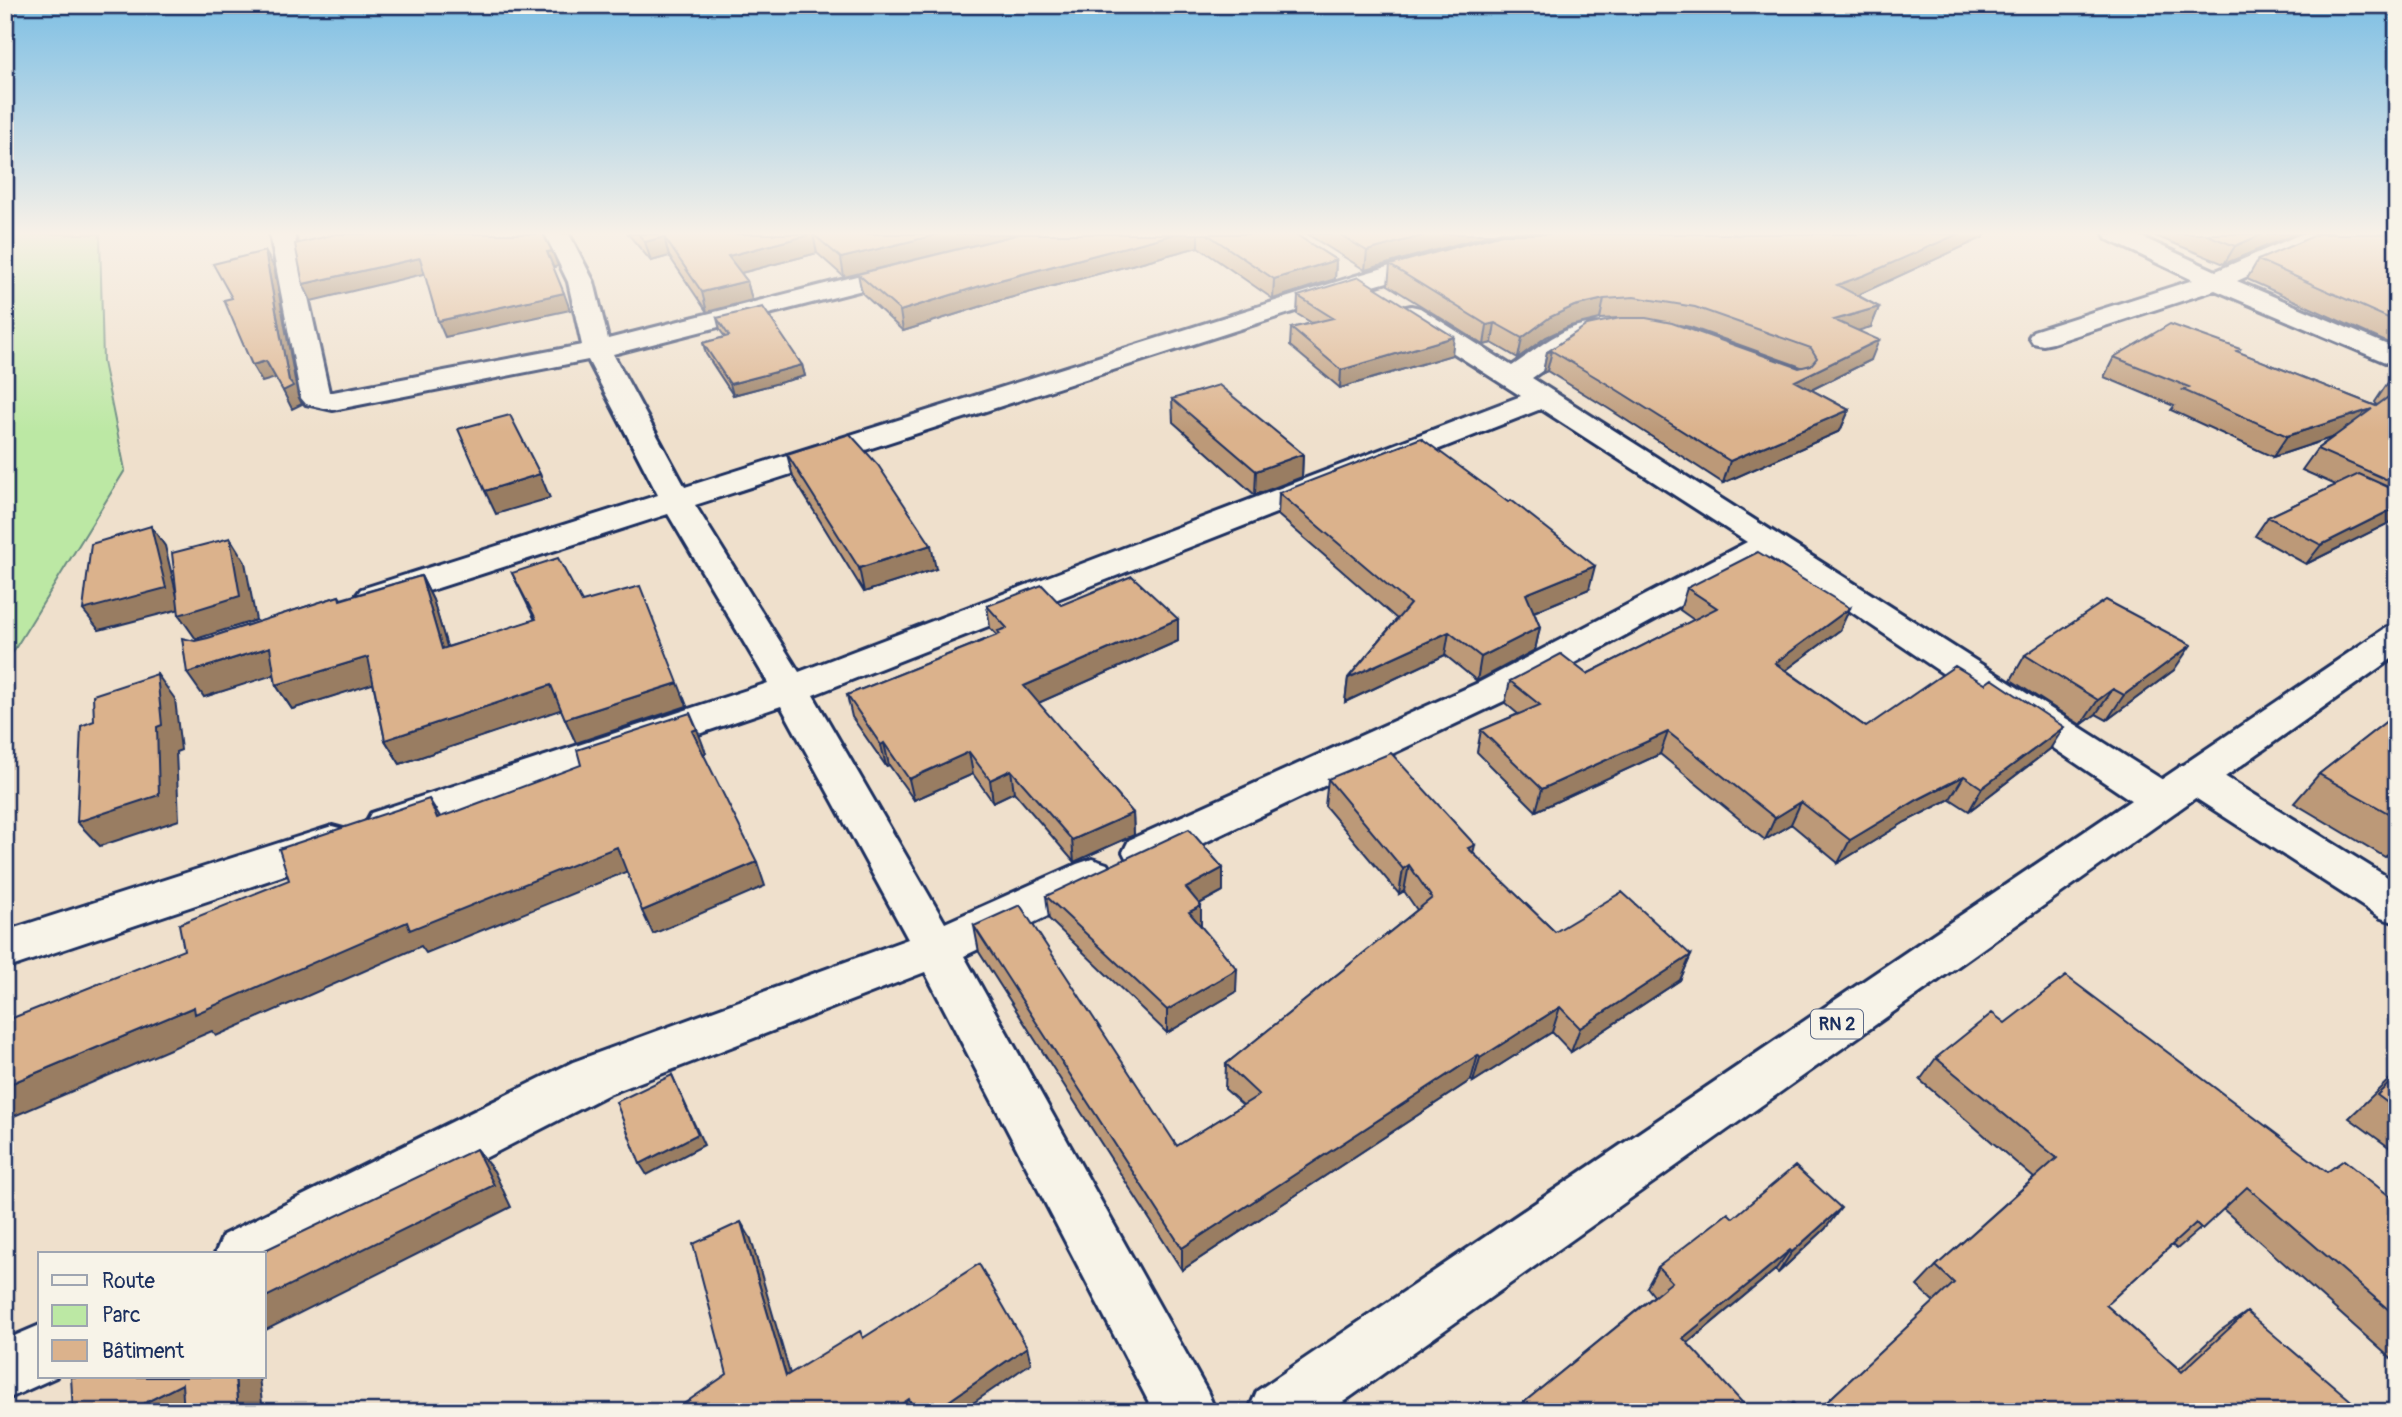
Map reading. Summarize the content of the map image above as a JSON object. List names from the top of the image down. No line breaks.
{"streets":{"main road":["RN 2"]},"legend":["Route","Parc","Bâtiment"]}
